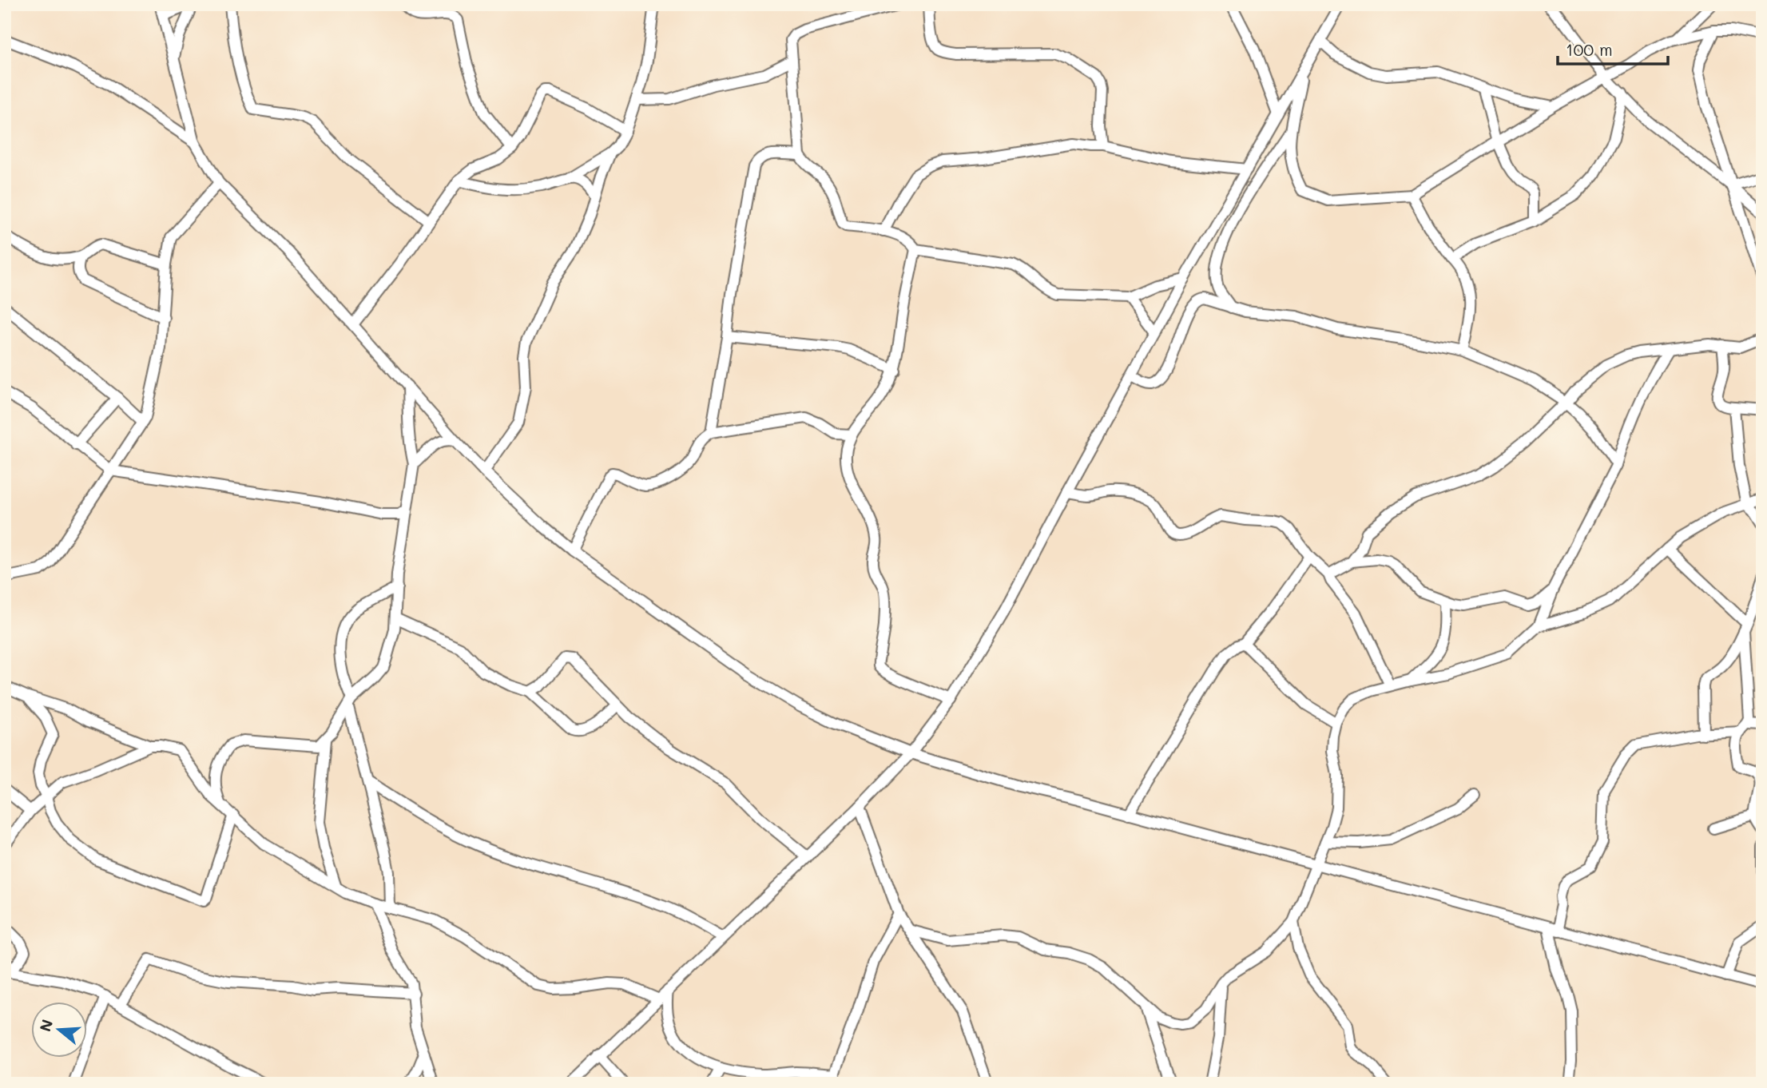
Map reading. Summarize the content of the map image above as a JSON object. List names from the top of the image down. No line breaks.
{"scale_bar":"100 m","north":"left"}
